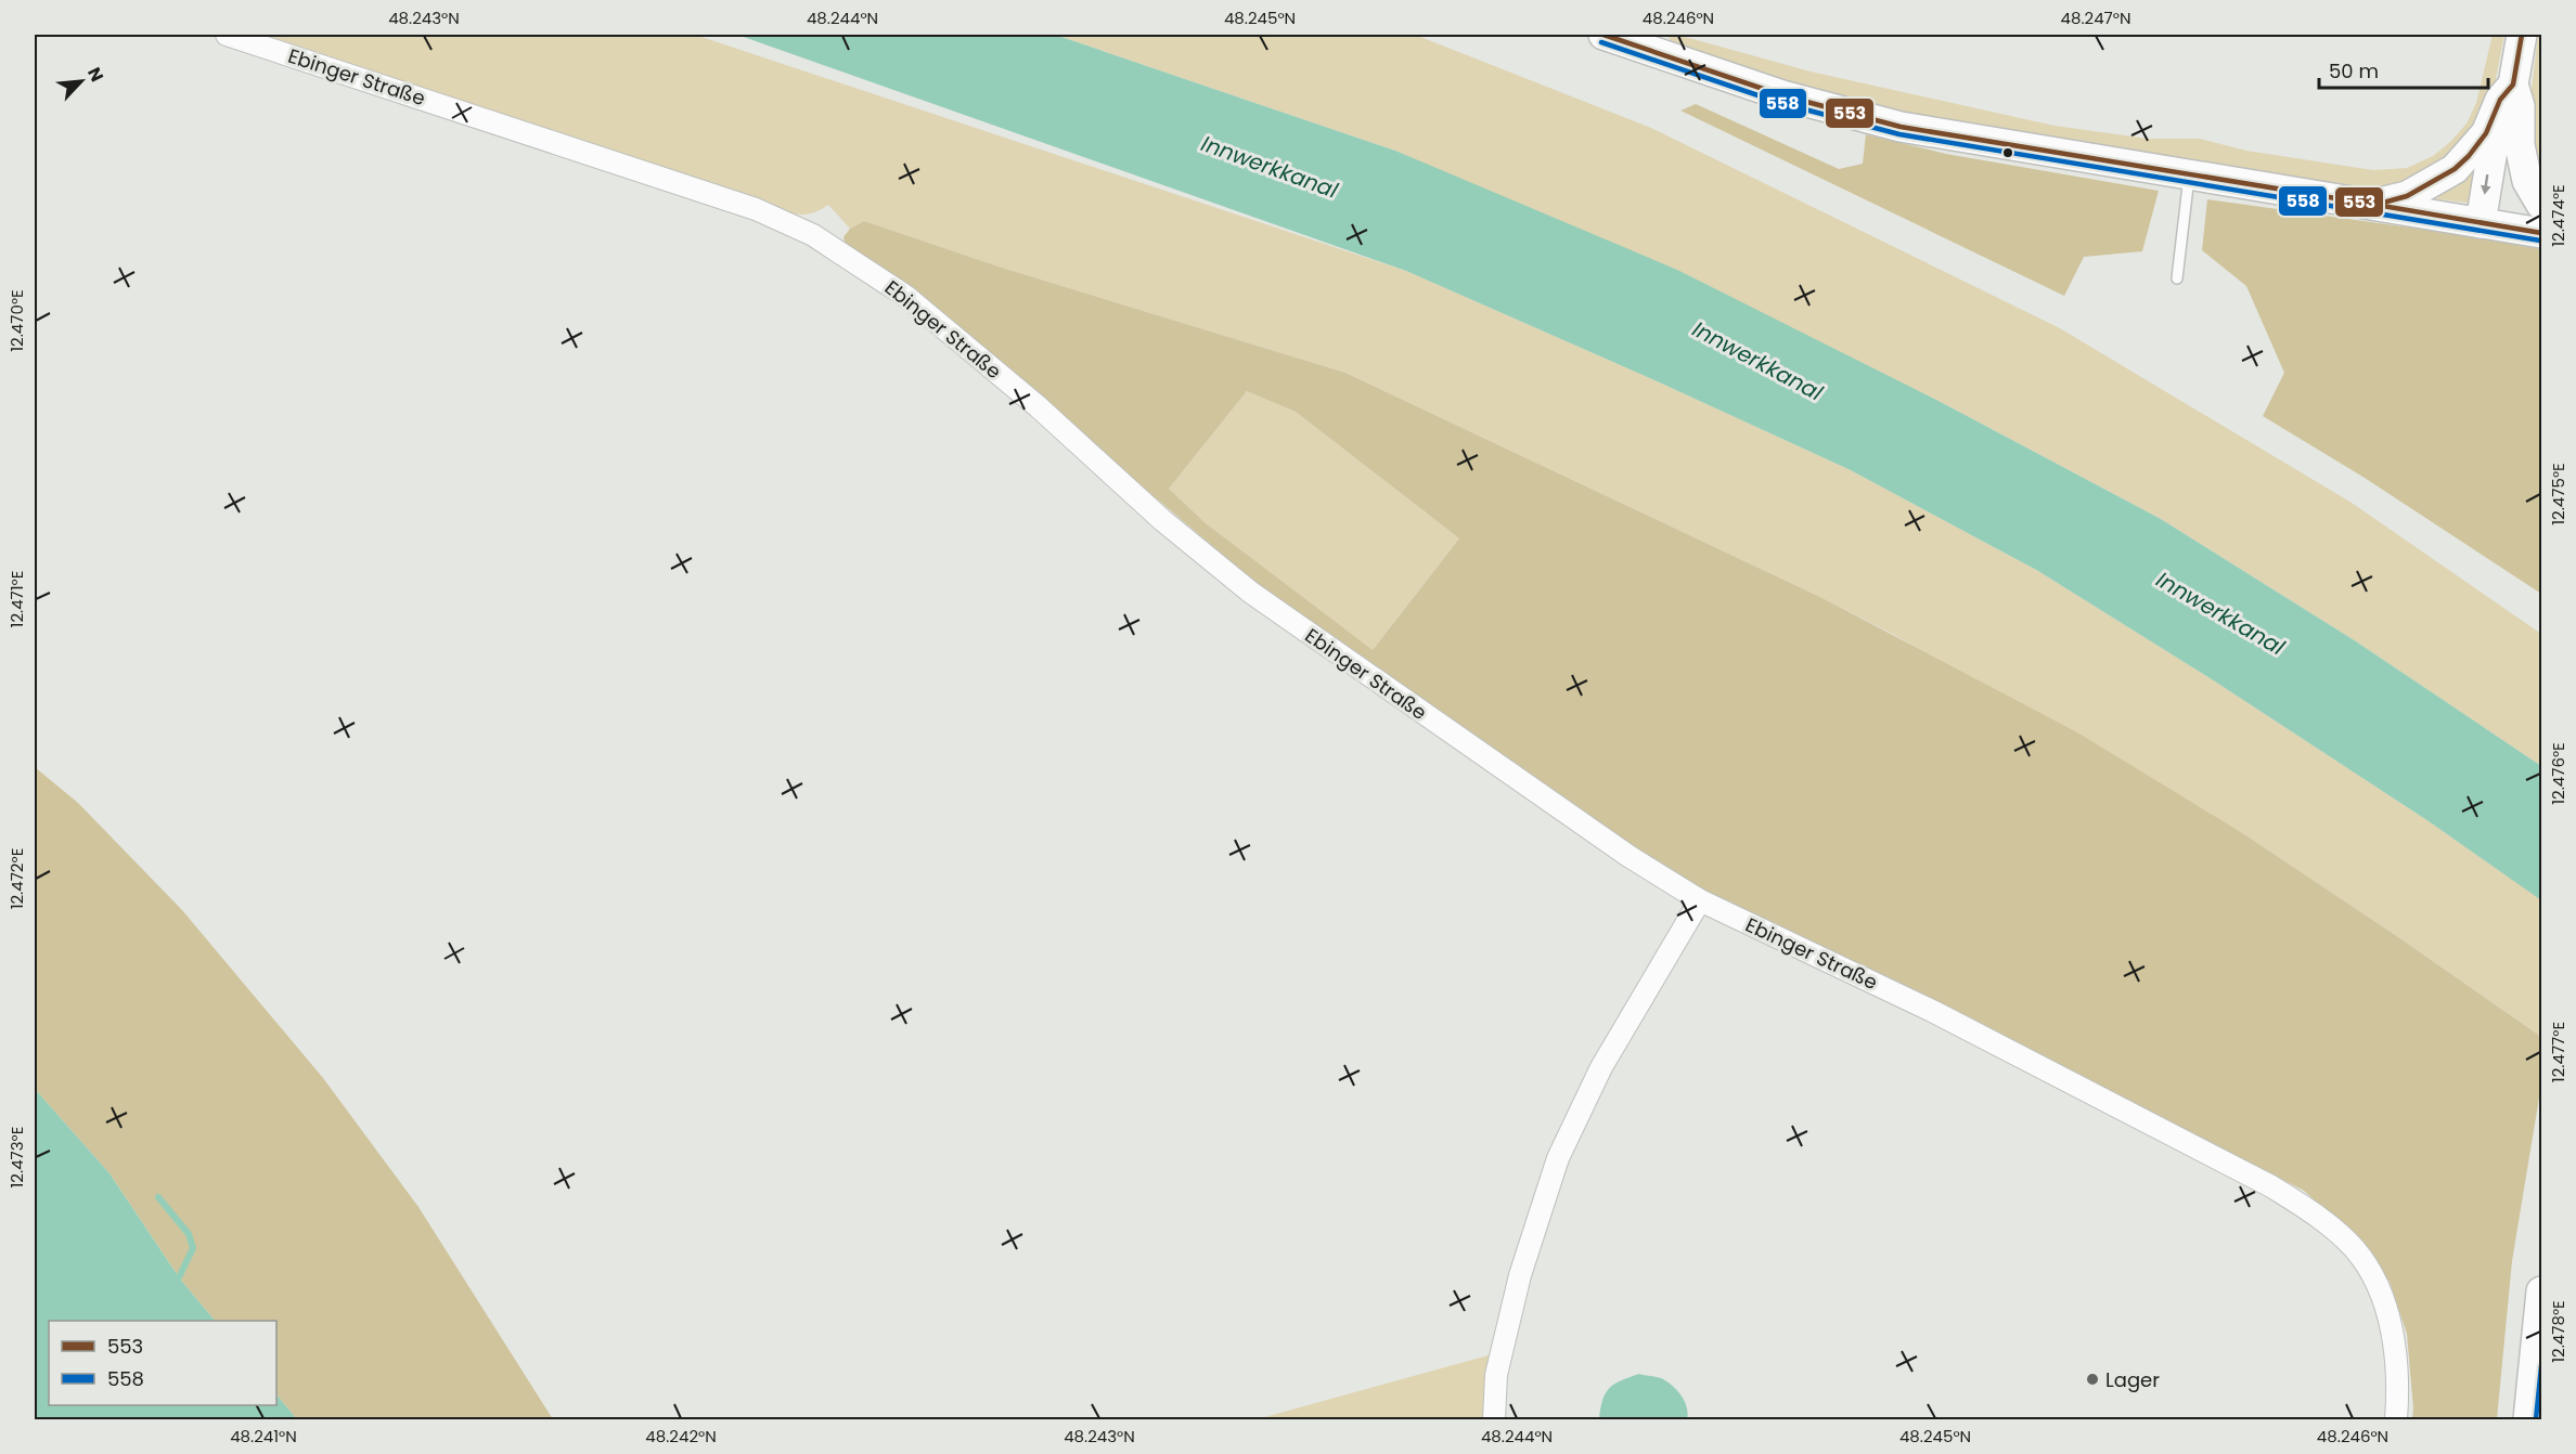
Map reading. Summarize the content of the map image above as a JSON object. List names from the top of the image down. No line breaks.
{"streets":{"street":["Ebinger Straße"]},"water":["Innwerkkanal"],"places":["Lager"],"lines":["transit line 553","transit line 558"],"legend":["553","558"],"scale_bar":"50 m","north":"top right","coordinates":["48.243°N","48.244°N","48.245°N","48.246°N","48.247°N","12.474°E","12.470°E","12.475°E","12.471°E","12.476°E","12.472°E","12.477°E","12.473°E","12.478°E","48.241°N","48.242°N"]}
